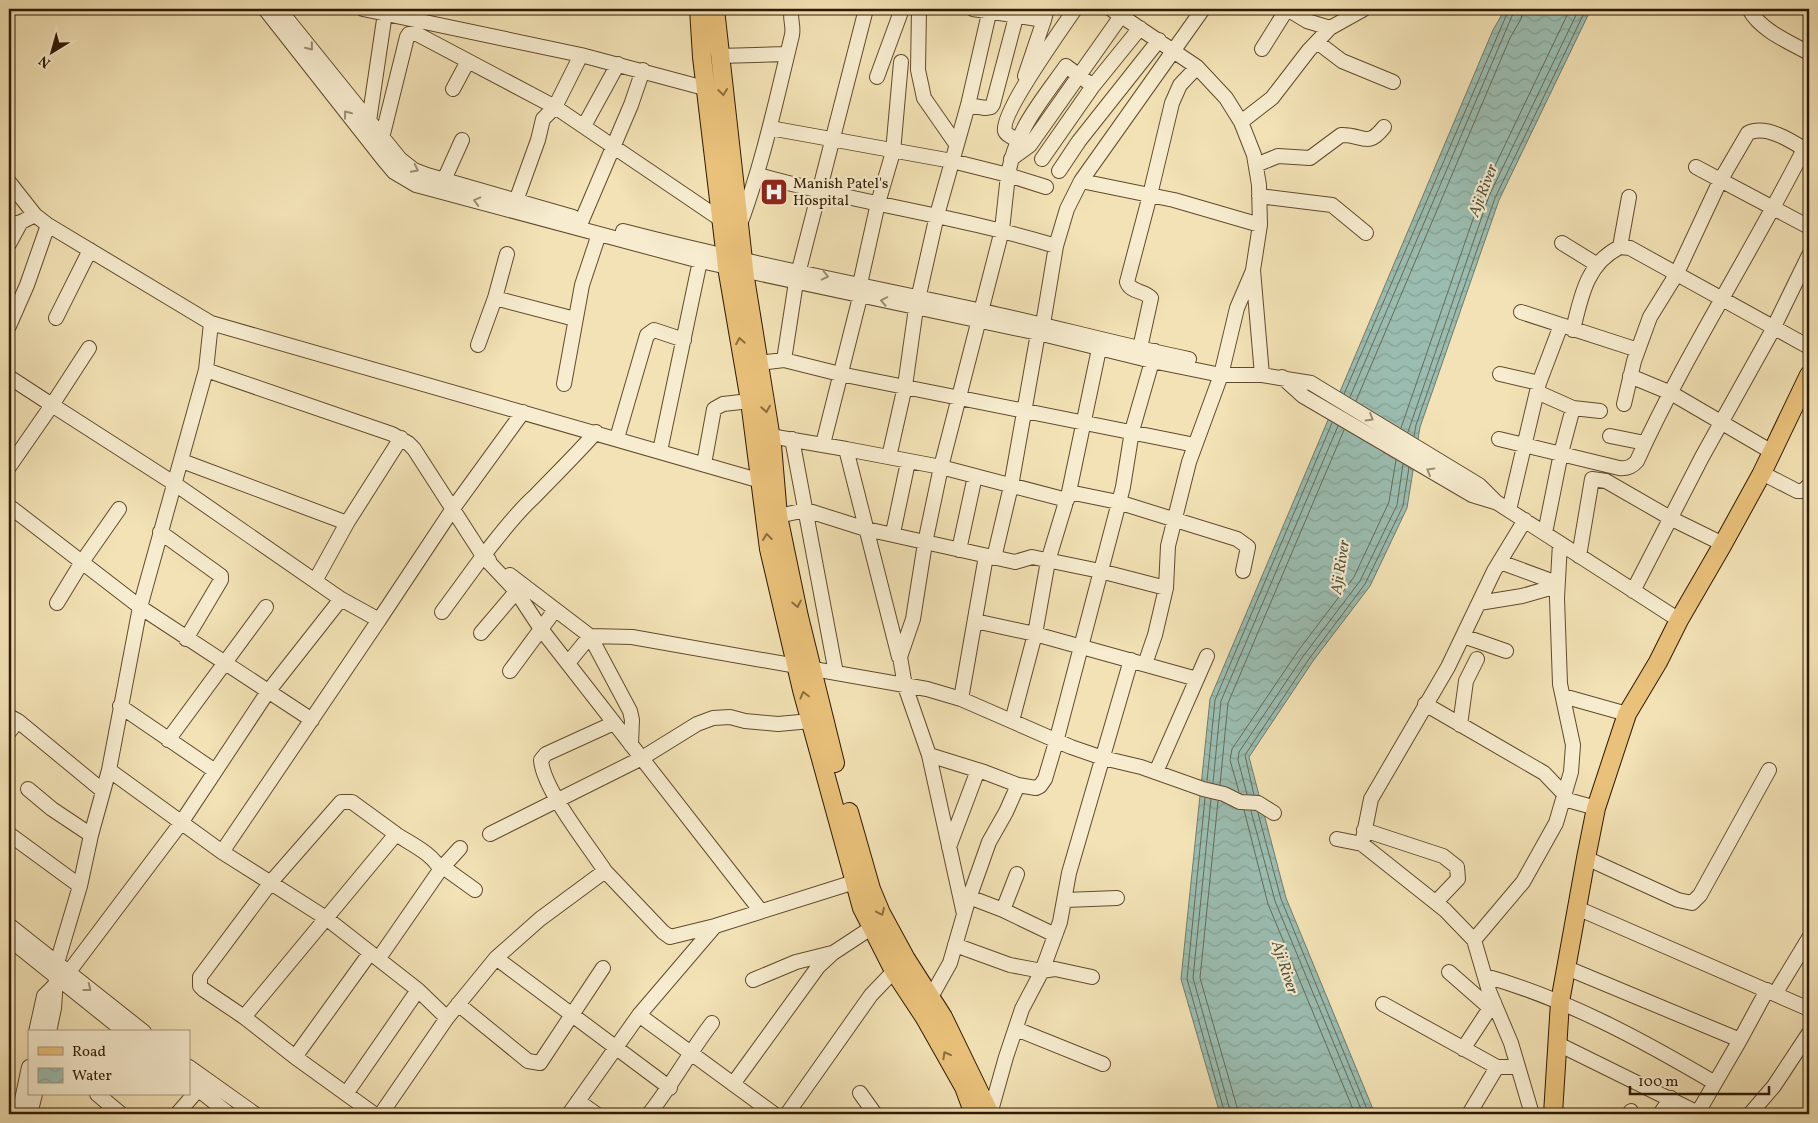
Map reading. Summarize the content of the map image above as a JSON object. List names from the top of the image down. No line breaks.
{"water":["Aji River"],"places":{"hospital":["Manish Patel's Hospital"]},"legend":["Road","Water"],"scale_bar":"100 m","north":"bottom left"}
